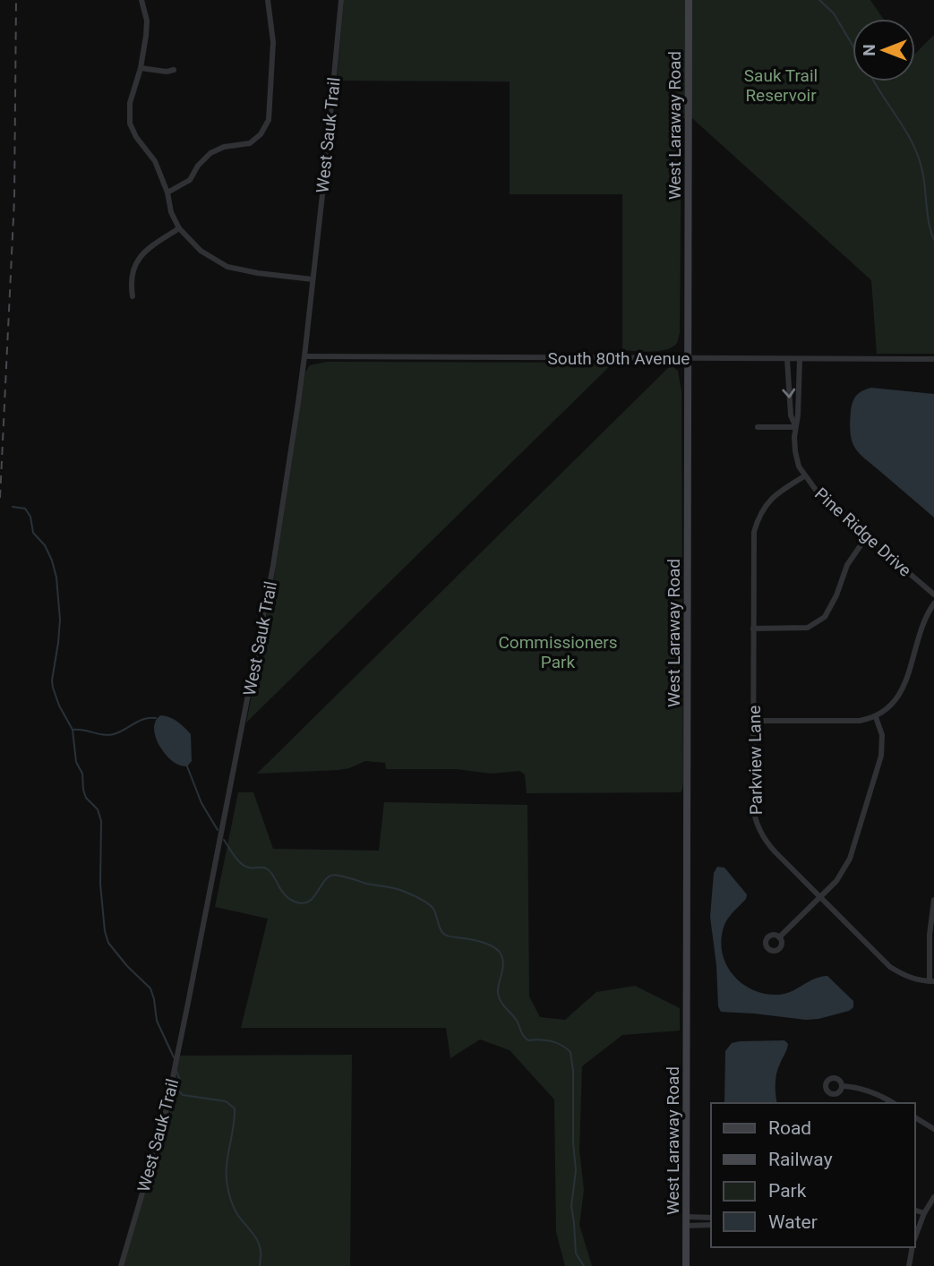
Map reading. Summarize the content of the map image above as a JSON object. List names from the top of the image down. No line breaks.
{"streets":{"main road":["West Laraway Road"],"street":["West Sauk Trail","South 80th Avenue","Pine Ridge Drive","Parkview Lane"]},"crossings":[["West Laraway Road","South 80th Avenue"],["West Sauk Trail","South 80th Avenue"],["South 80th Avenue","Pine Ridge Drive"],["Pine Ridge Drive","Parkview Lane"]],"parks":["Sauk Trail Reservoir","Commissioners Park"],"legend":["Road","Railway","Park","Water"],"north":"left"}
